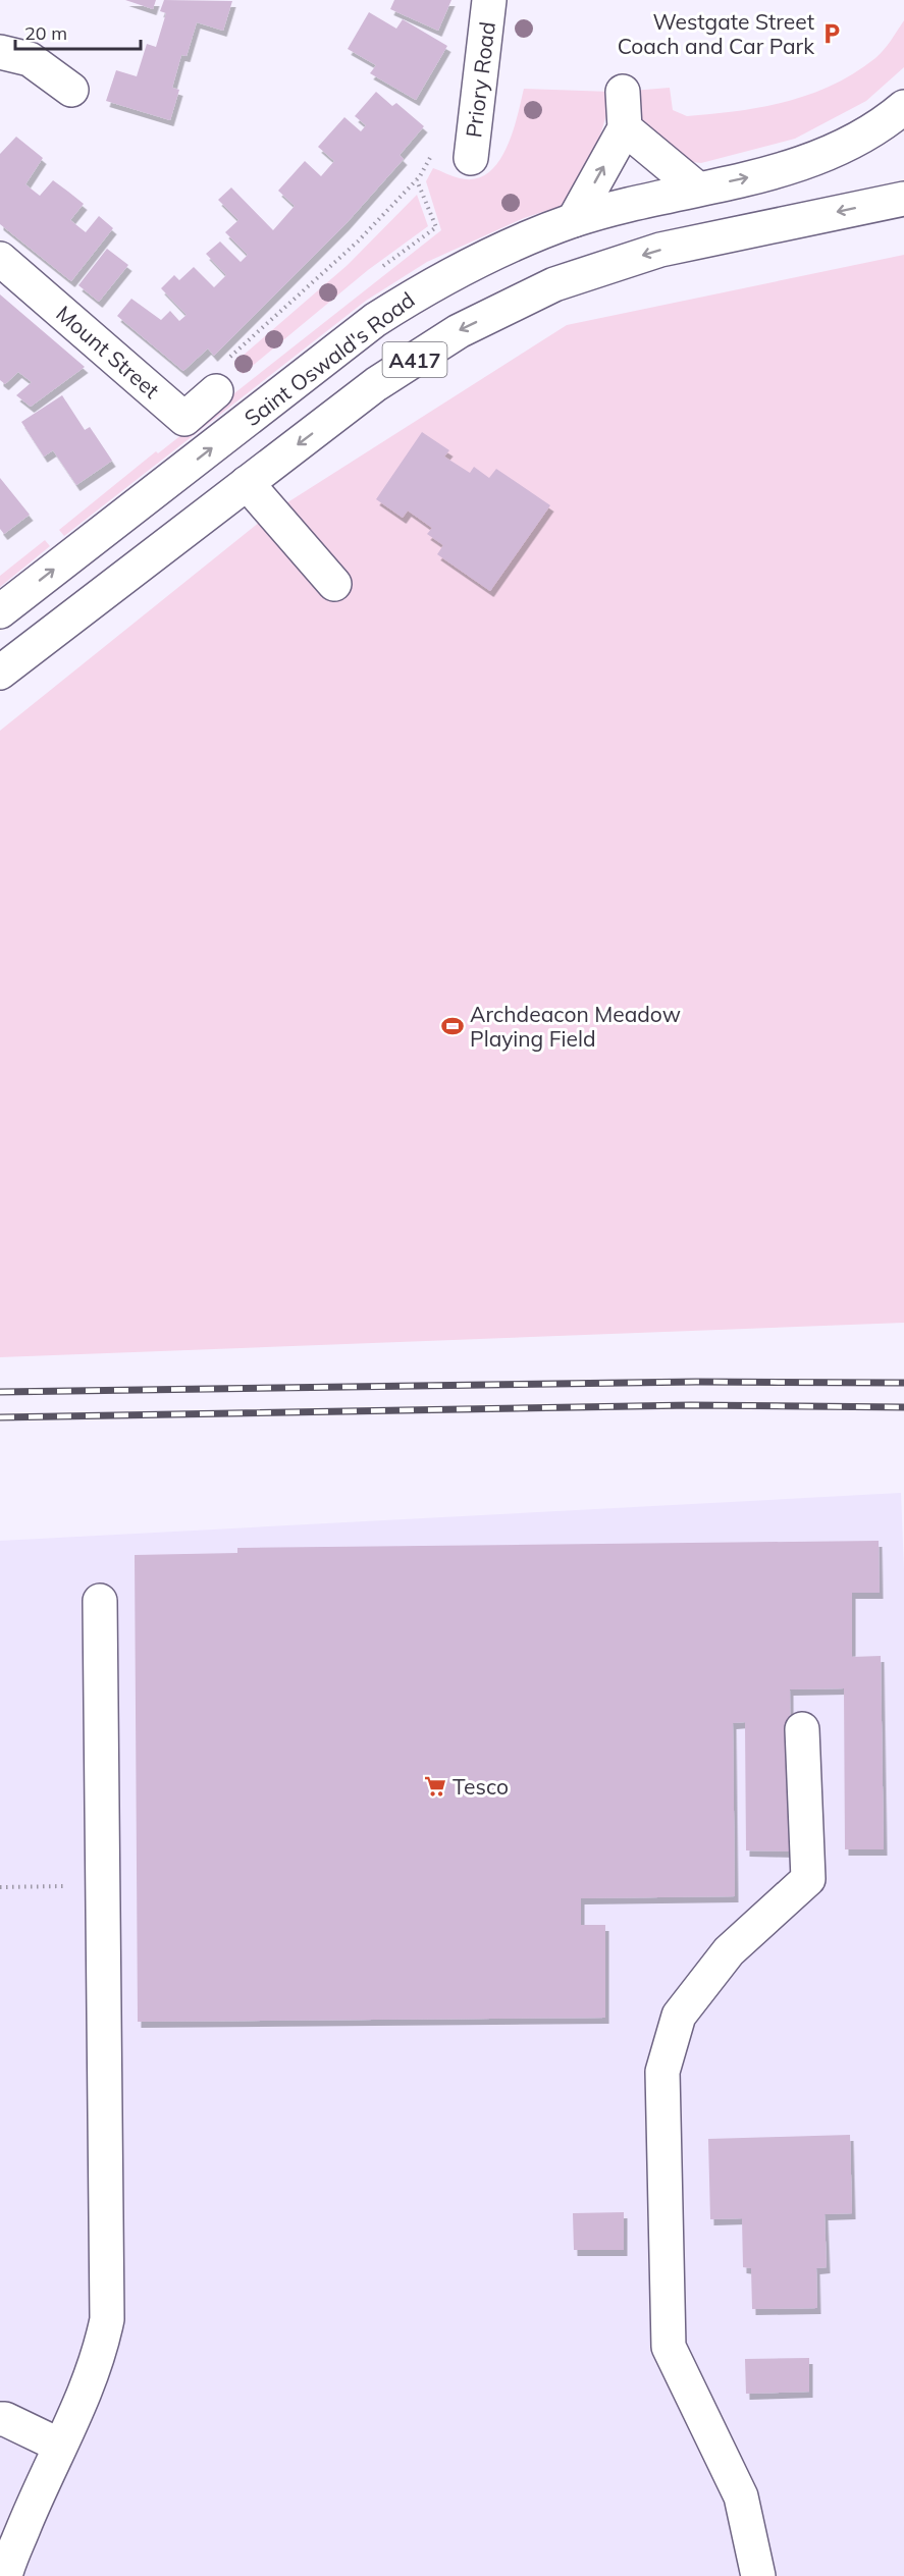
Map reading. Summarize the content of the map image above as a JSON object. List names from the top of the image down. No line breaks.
{"streets":{"main road":["Priory Road","Mount Street","Saint Oswald's Road","A417"]},"places":{"parking":["Westgate Street Coach and Car Park"],"sports":["Archdeacon Meadow Playing Field"],"supermarket":["Tesco"]},"scale_bar":"20 m"}
